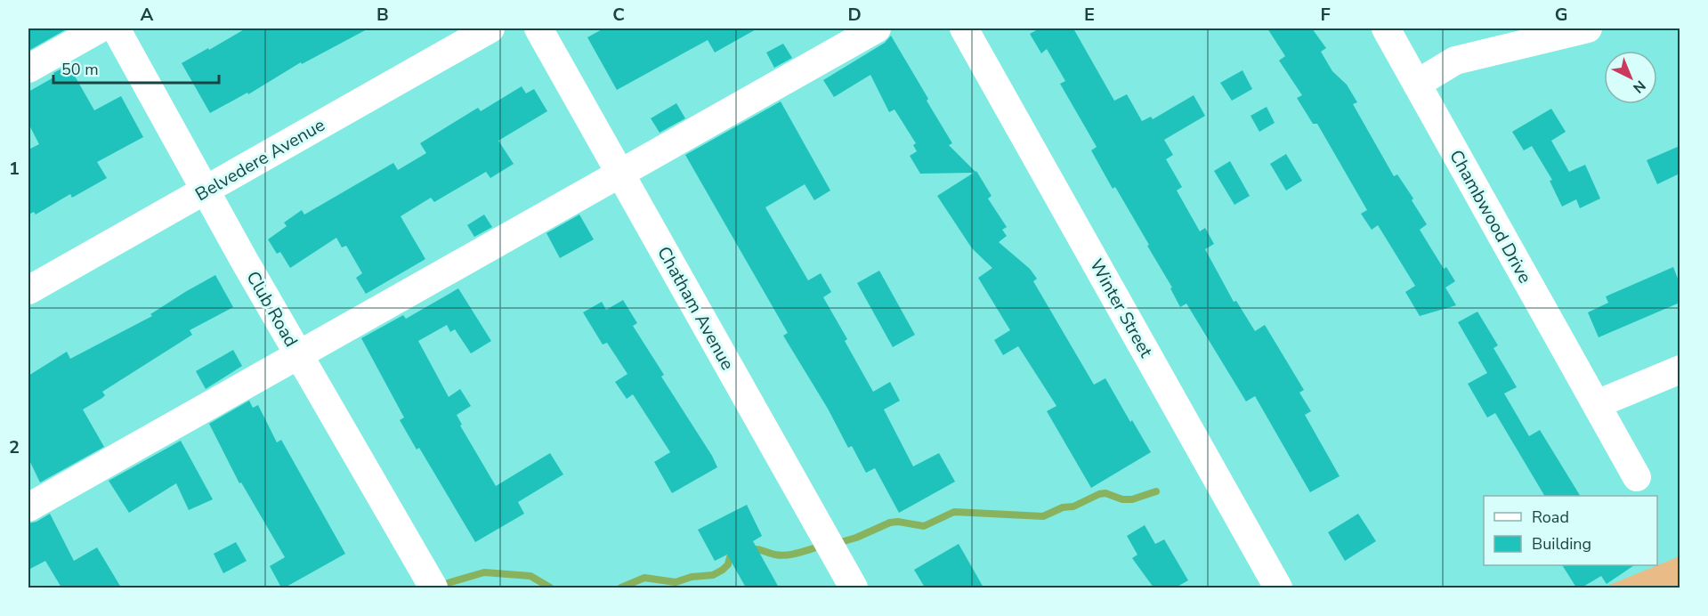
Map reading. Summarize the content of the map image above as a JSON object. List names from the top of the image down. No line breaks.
{"streets":{"street":["Belvedere Avenue","Chambwood Drive","Chatham Avenue","Winter Street","Club Road"]},"crossings":[["Belvedere Avenue","Club Road"]],"legend":["Road","Building"],"scale_bar":"50 m","north":"bottom right","grid":{"columns":["A","B","C","D","E","F","G"],"rows":["1","2"]}}
